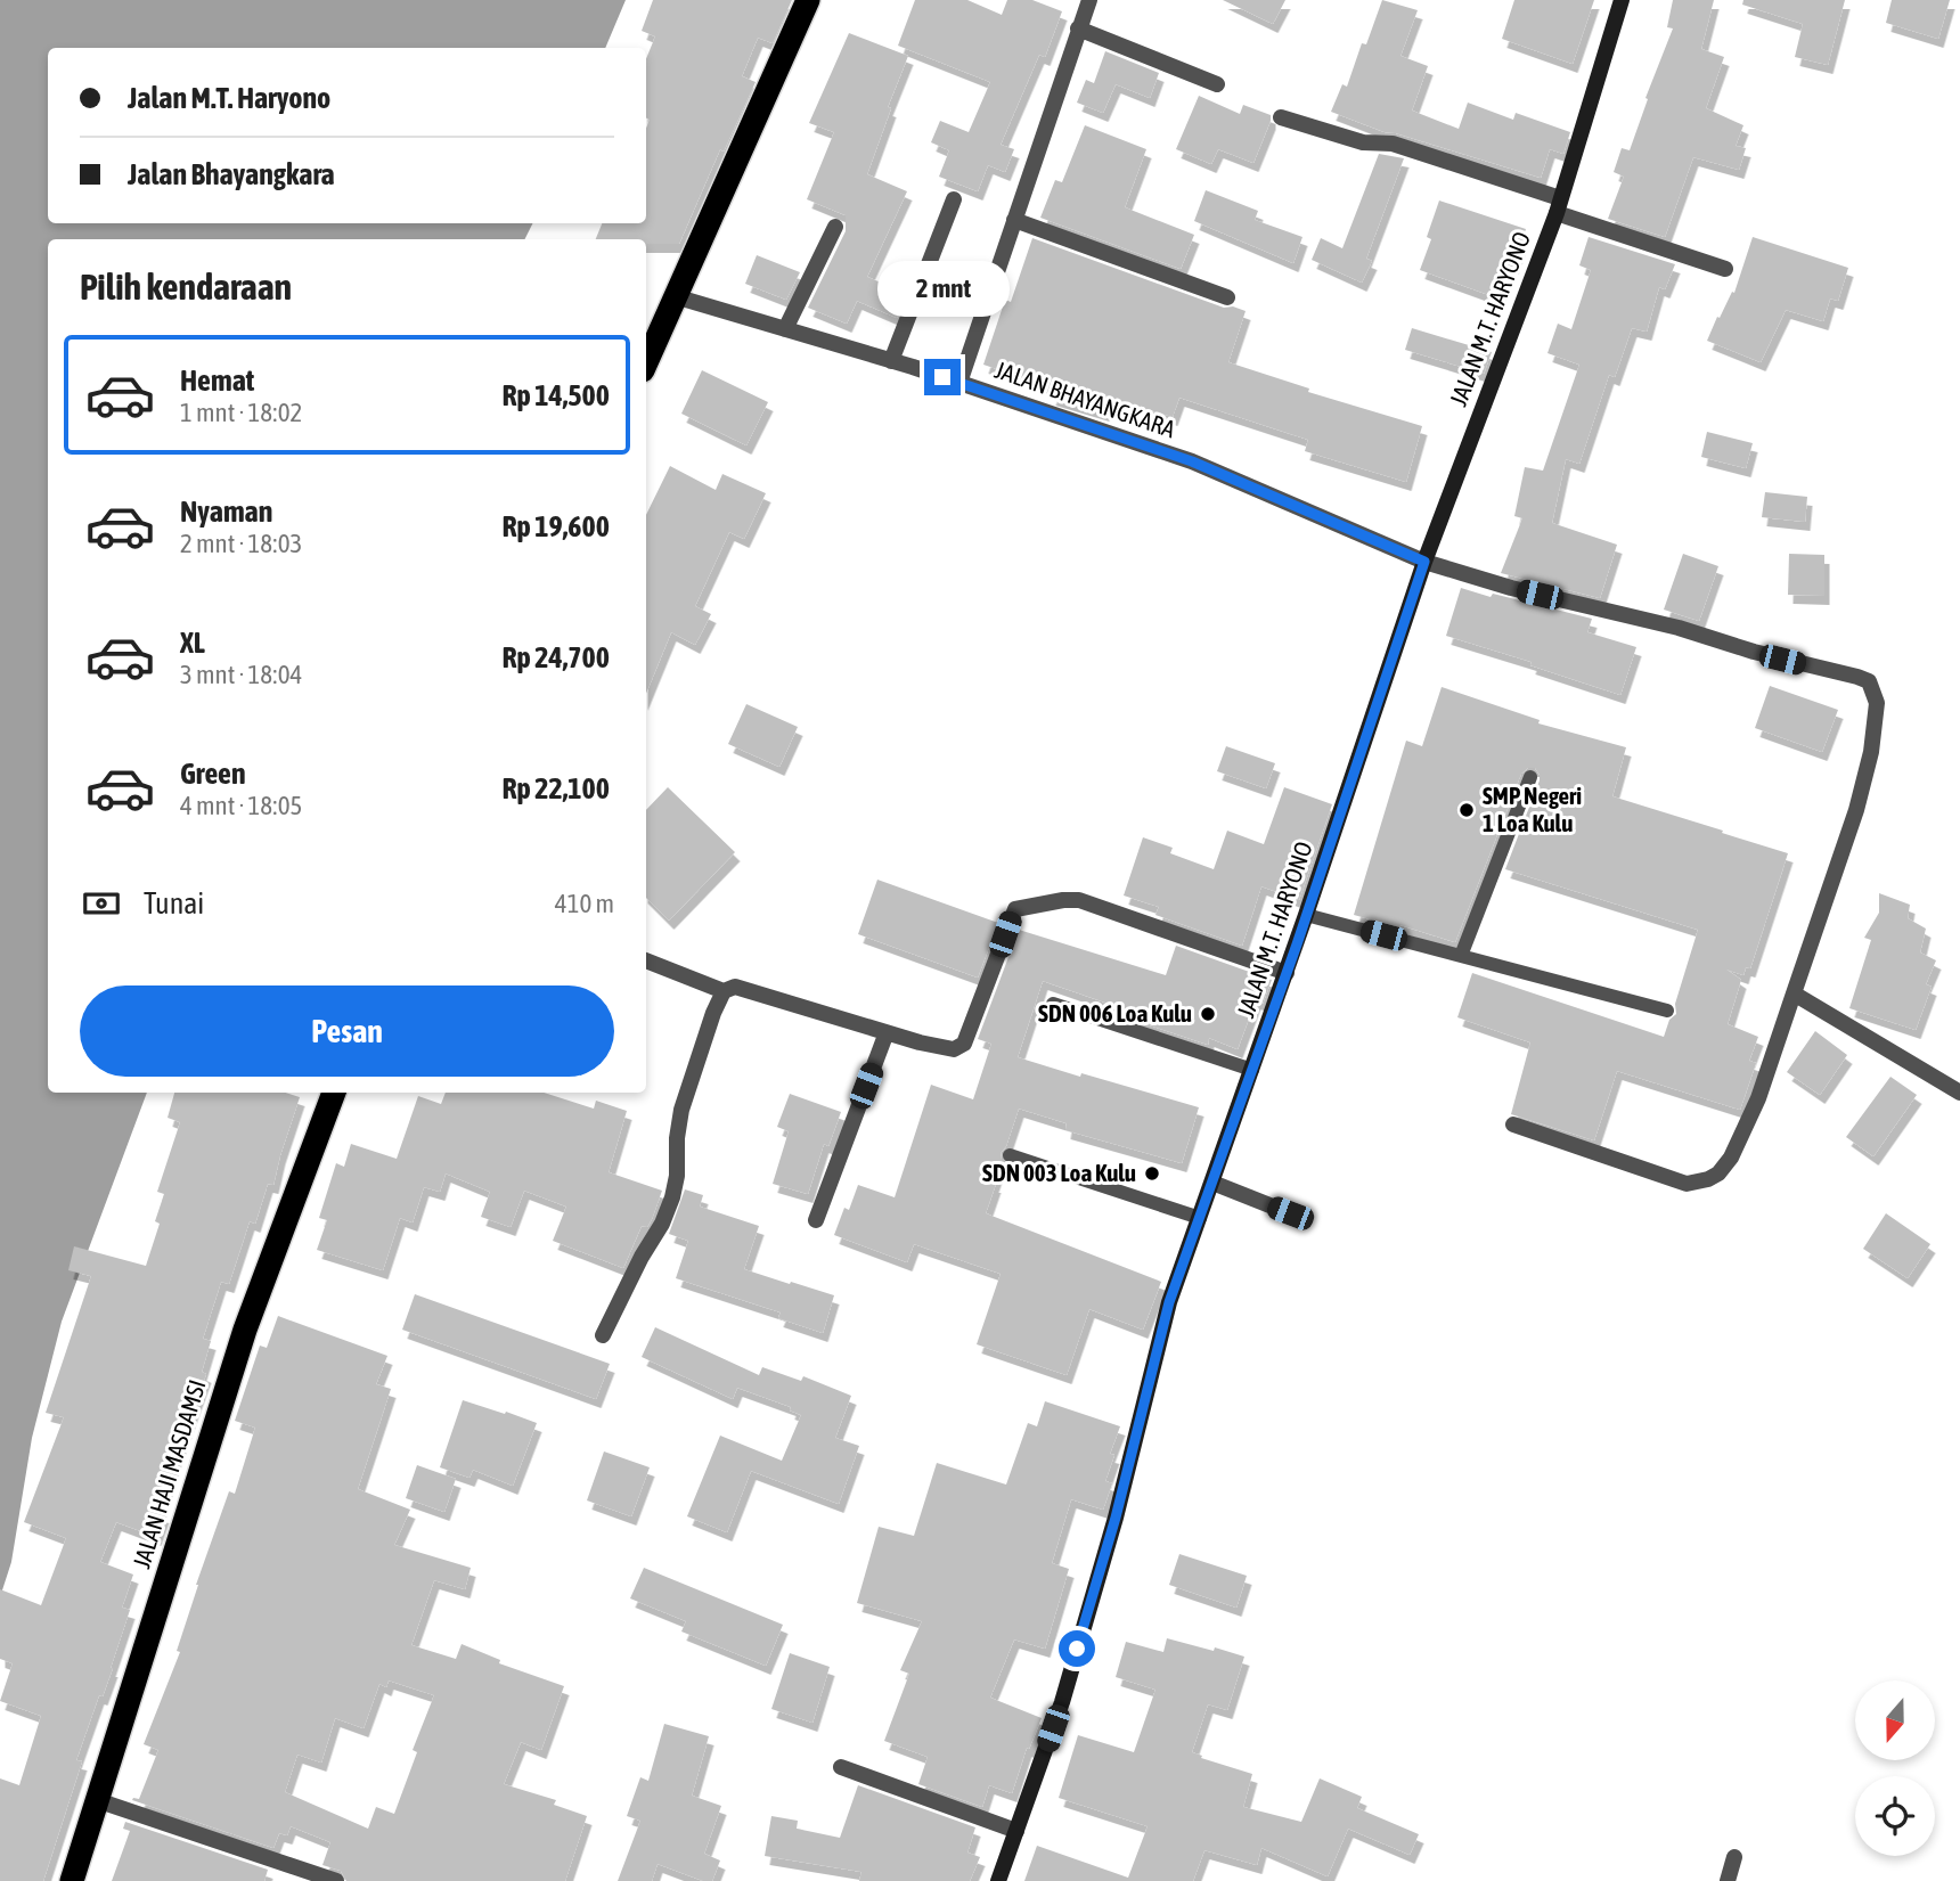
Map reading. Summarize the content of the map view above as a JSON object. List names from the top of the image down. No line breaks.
{"streets":{"highway":["JALAN HAJI MASDAMSI"],"street":["JALAN M.T. HARYONO","JALAN BHAYANGKARA"]},"crossings":[["JALAN M.T. HARYONO","JALAN BHAYANGKARA"]],"places":["SMP Negeri 1 Loa Kulu","SDN 006 Loa Kulu","SDN 003 Loa Kulu"],"north":"bottom","page":{"banner":["Jalan M.T. Haryono","Jalan Bhayangkara"],"heading":"Pilih kendaraan","bubble":"2 mnt","list":[{"name":"Hemat","note":"1 mnt · 18:02","value":"Rp 14,500"},{"name":"Nyaman","note":"2 mnt · 18:03","value":"Rp 19,600"},{"name":"XL","note":"3 mnt · 18:04","value":"Rp 24,700"},{"name":"Green","note":"4 mnt · 18:05","value":"Rp 22,100"}],"pay":["Tunai","410 m"],"buttons":"Pesan"}}
